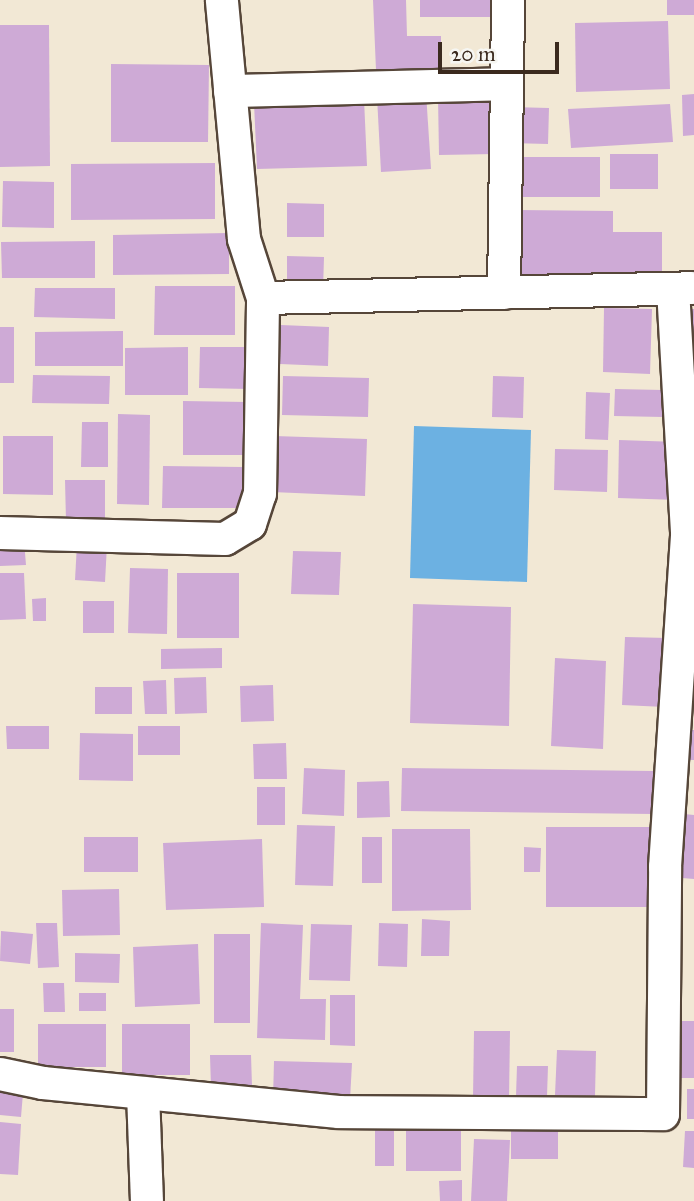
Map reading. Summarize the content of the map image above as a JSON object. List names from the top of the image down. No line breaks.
{"scale_bar":"20 m"}
